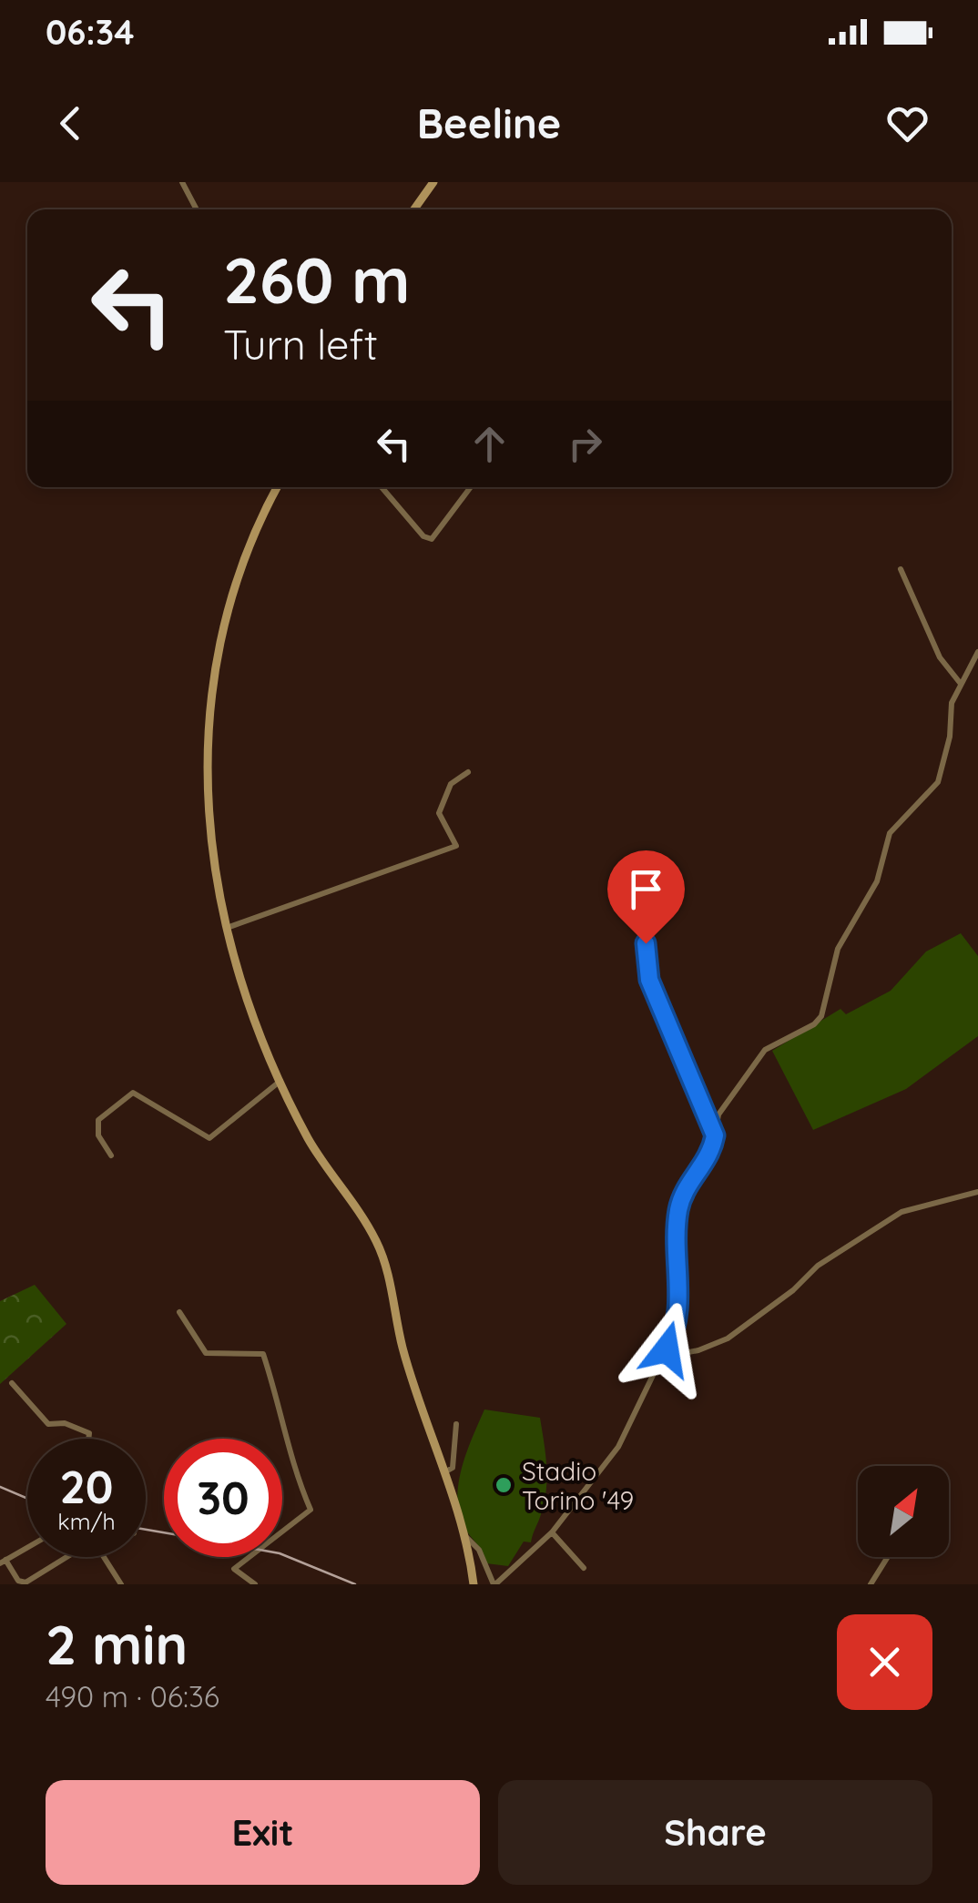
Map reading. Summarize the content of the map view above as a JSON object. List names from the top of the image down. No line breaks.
{"places":["Stadio Torino '49"],"north":"top right","page":{"status":"06:34","header":"Beeline","turn":["260 m","Turn left"],"speed":"20 km/h","limit":"30","heading":["2 min","490 m · 06:36"],"buttons":["Exit","Share"]}}
